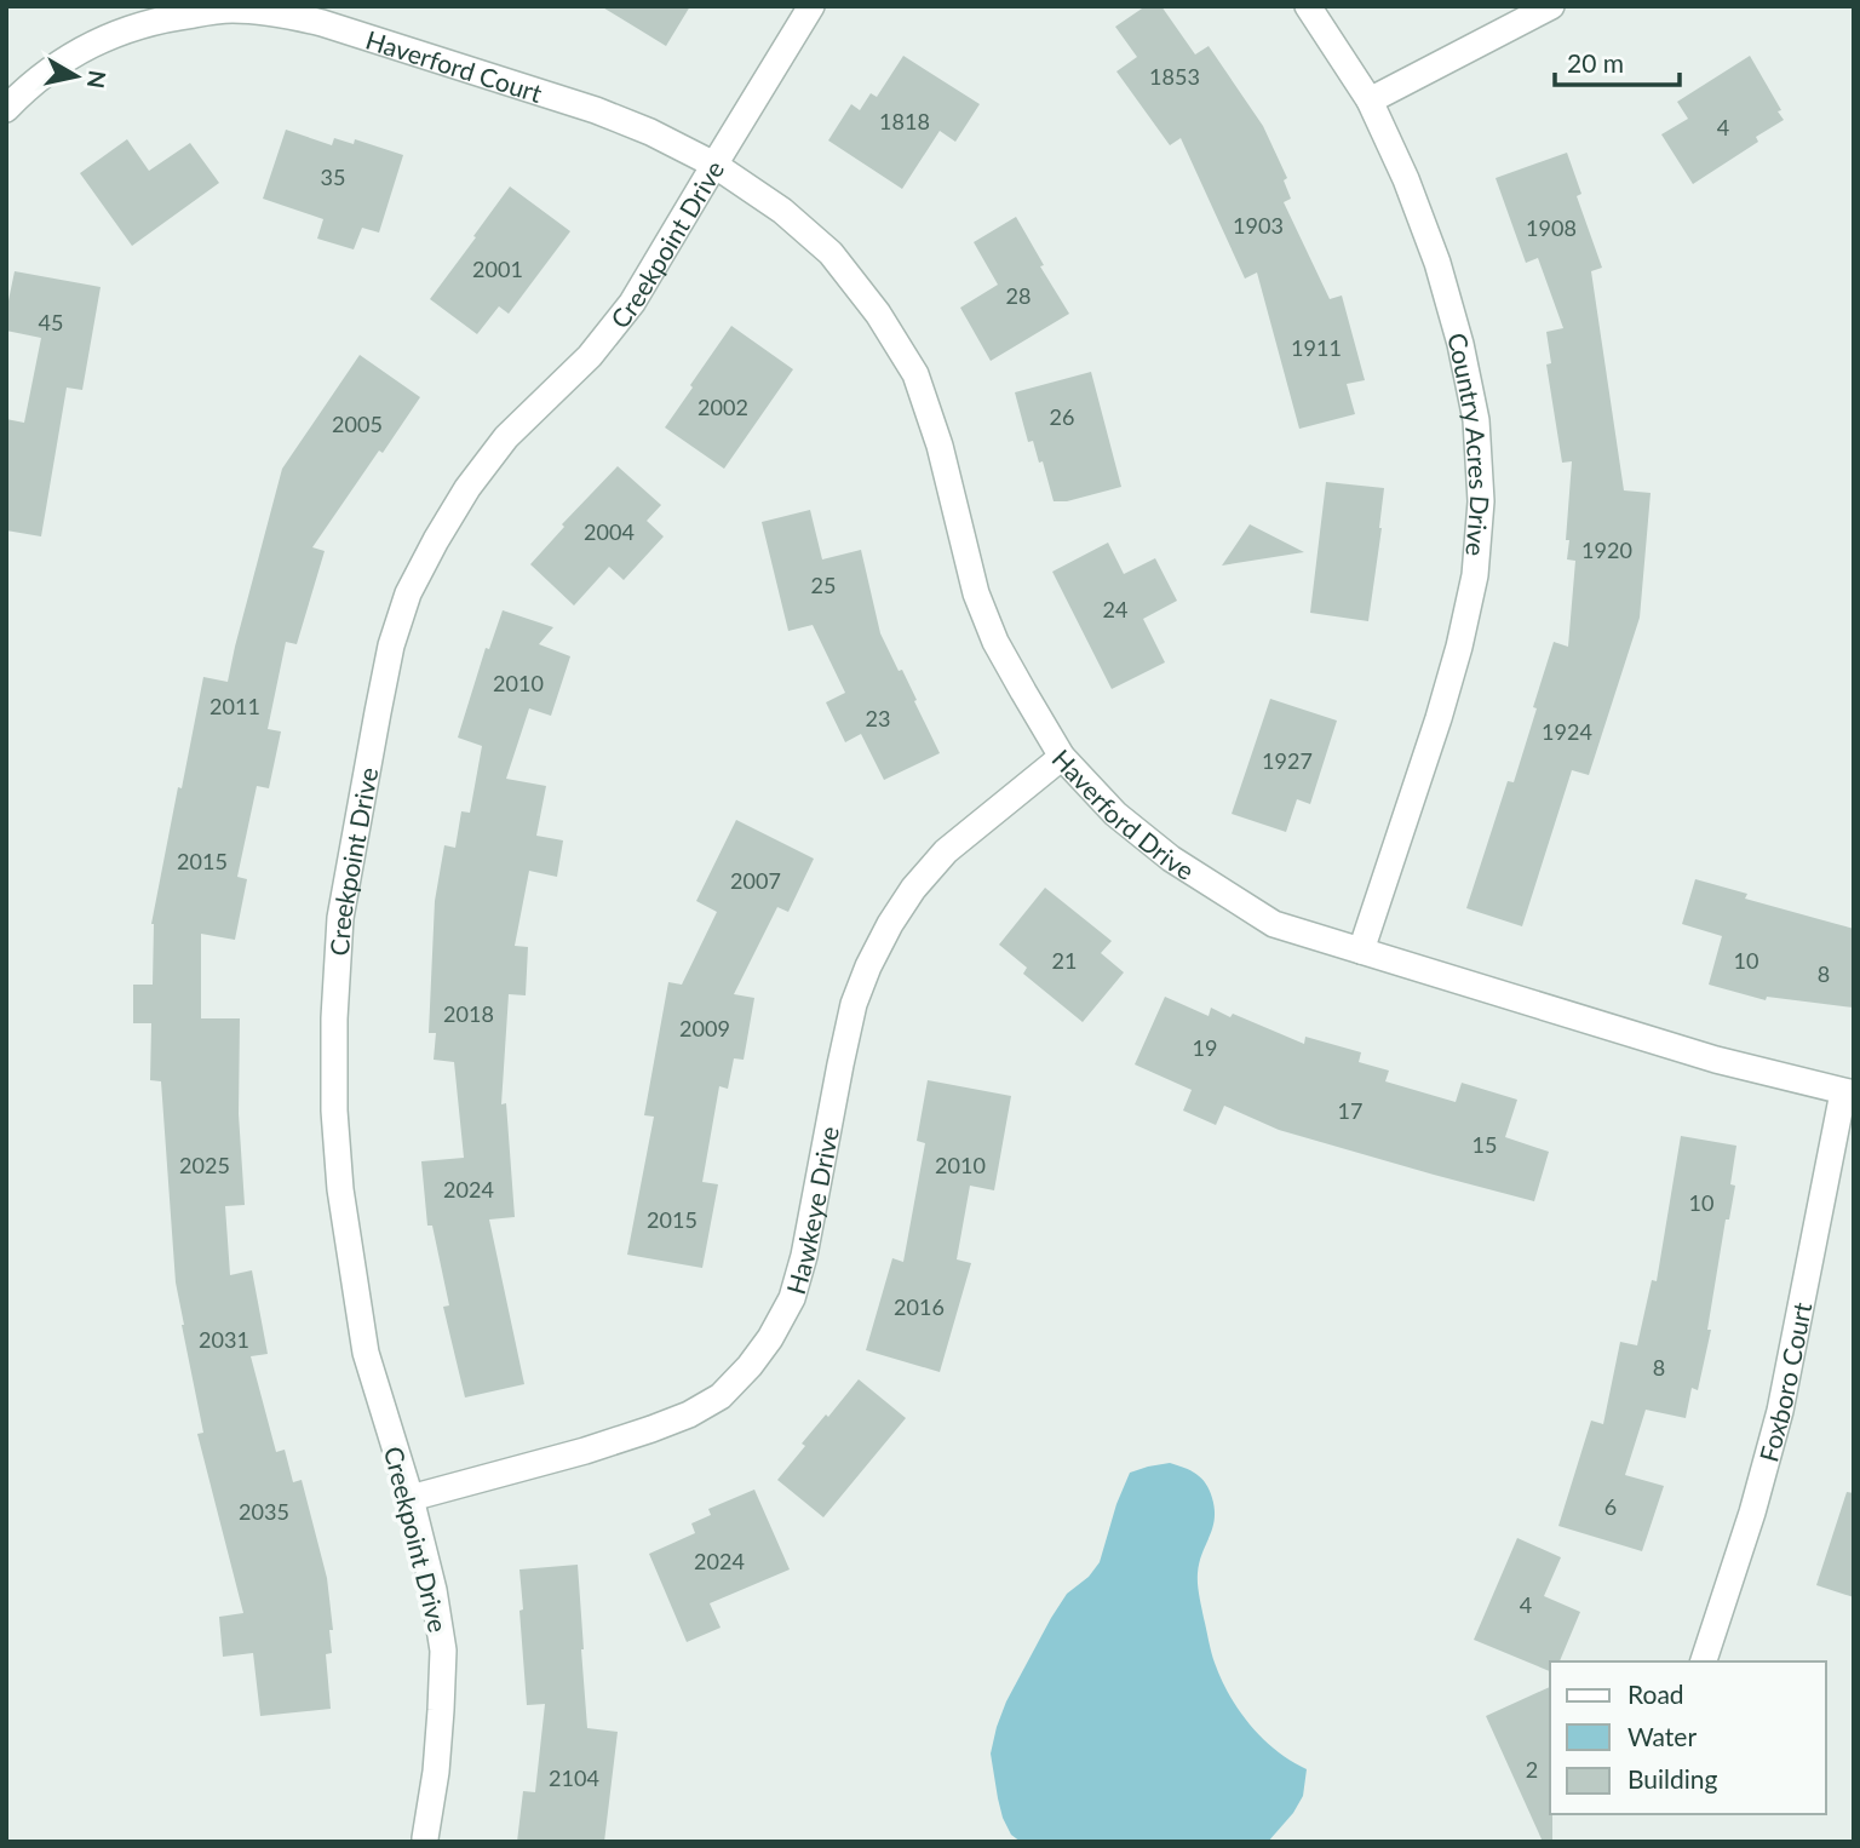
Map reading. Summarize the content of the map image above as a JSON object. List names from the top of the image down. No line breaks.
{"streets":{"street":["Haverford Court","Creekpoint Drive","Country Acres Drive","Haverford Drive","Hawkeye Drive","Foxboro Court"]},"crossings":[["Haverford Court","Creekpoint Drive"],["Haverford Court","Haverford Drive"],["Creekpoint Drive","Haverford Drive"],["Creekpoint Drive","Hawkeye Drive"],["Country Acres Drive","Haverford Drive"],["Haverford Drive","Hawkeye Drive"],["Haverford Drive","Foxboro Court"]],"house_numbers":["1853","1818","4","35","1903","1908","2001","28","45","1911","2002","26","2005","2004","1920","25","24","2010","2011","23","1924","1927","2015","2007","21","10","8","2018","2009","19","17","15","2025","2010","2024","10","2015","2016","2031","8","6","2035","2024","4","2","2104"],"legend":["Road","Water","Building"],"scale_bar":"20 m","north":"right"}
